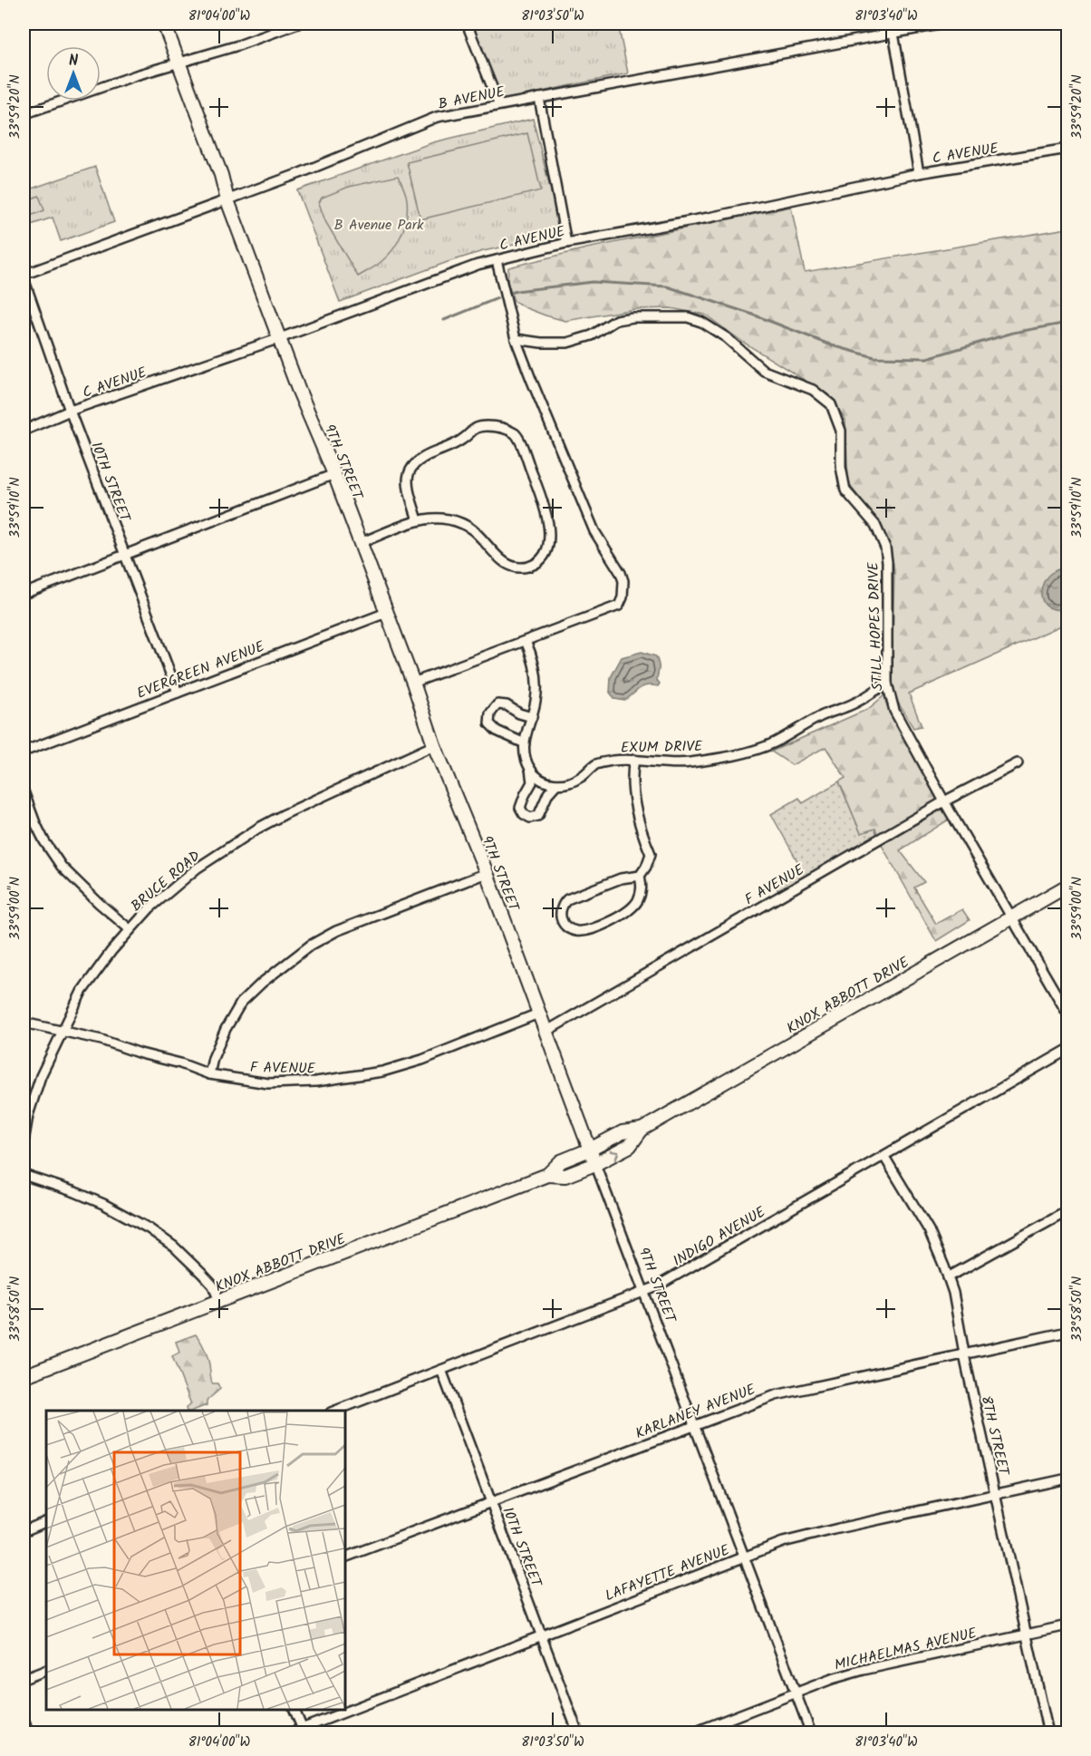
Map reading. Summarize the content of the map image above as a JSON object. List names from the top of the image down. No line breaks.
{"streets":{"main road":["9TH STREET","KNOX ABBOTT DRIVE"],"street":["B AVENUE","C AVENUE","10TH STREET","STILL HOPES DRIVE","EVERGREEN AVENUE","EXUM DRIVE","BRUCE ROAD","F AVENUE","INDIGO AVENUE","KARLANEY AVENUE","8TH STREET","LAFAYETTE AVENUE","MICHAELMAS AVENUE"]},"crossings":[["B AVENUE","9TH STREET"],["B AVENUE","10TH STREET"],["C AVENUE","9TH STREET"],["C AVENUE","10TH STREET"],["9TH STREET","EVERGREEN AVENUE"],["9TH STREET","BRUCE ROAD"],["9TH STREET","F AVENUE"],["9TH STREET","KNOX ABBOTT DRIVE"],["9TH STREET","INDIGO AVENUE"],["9TH STREET","KARLANEY AVENUE"],["9TH STREET","LAFAYETTE AVENUE"],["9TH STREET","MICHAELMAS AVENUE"],["10TH STREET","EVERGREEN AVENUE"],["10TH STREET","INDIGO AVENUE"],["10TH STREET","KARLANEY AVENUE"],["10TH STREET","LAFAYETTE AVENUE"],["STILL HOPES DRIVE","EXUM DRIVE"],["STILL HOPES DRIVE","F AVENUE"],["STILL HOPES DRIVE","KNOX ABBOTT DRIVE"],["BRUCE ROAD","F AVENUE"],["INDIGO AVENUE","8TH STREET"],["KARLANEY AVENUE","8TH STREET"],["8TH STREET","LAFAYETTE AVENUE"],["8TH STREET","MICHAELMAS AVENUE"]],"parks":["B Avenue Park"],"north":"top","coordinates":["81°04'00\"W","81°03'50\"W","81°03'40\"W","33°59'20\"N","33°59'10\"N","33°59'00\"N","33°58'50\"N"]}
